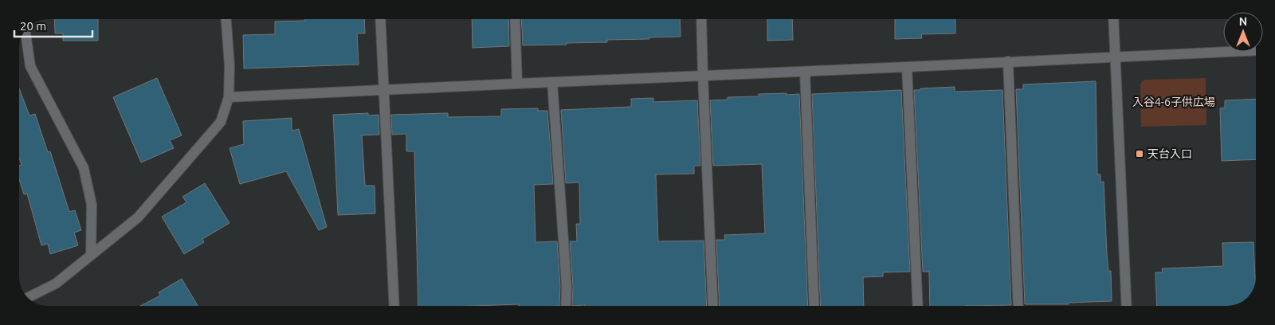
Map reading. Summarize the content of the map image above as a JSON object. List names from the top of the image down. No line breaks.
{"parks":["入谷4-6子供広場"],"places":{"transit":["天台入口"]},"scale_bar":"20 m","north":"top"}
